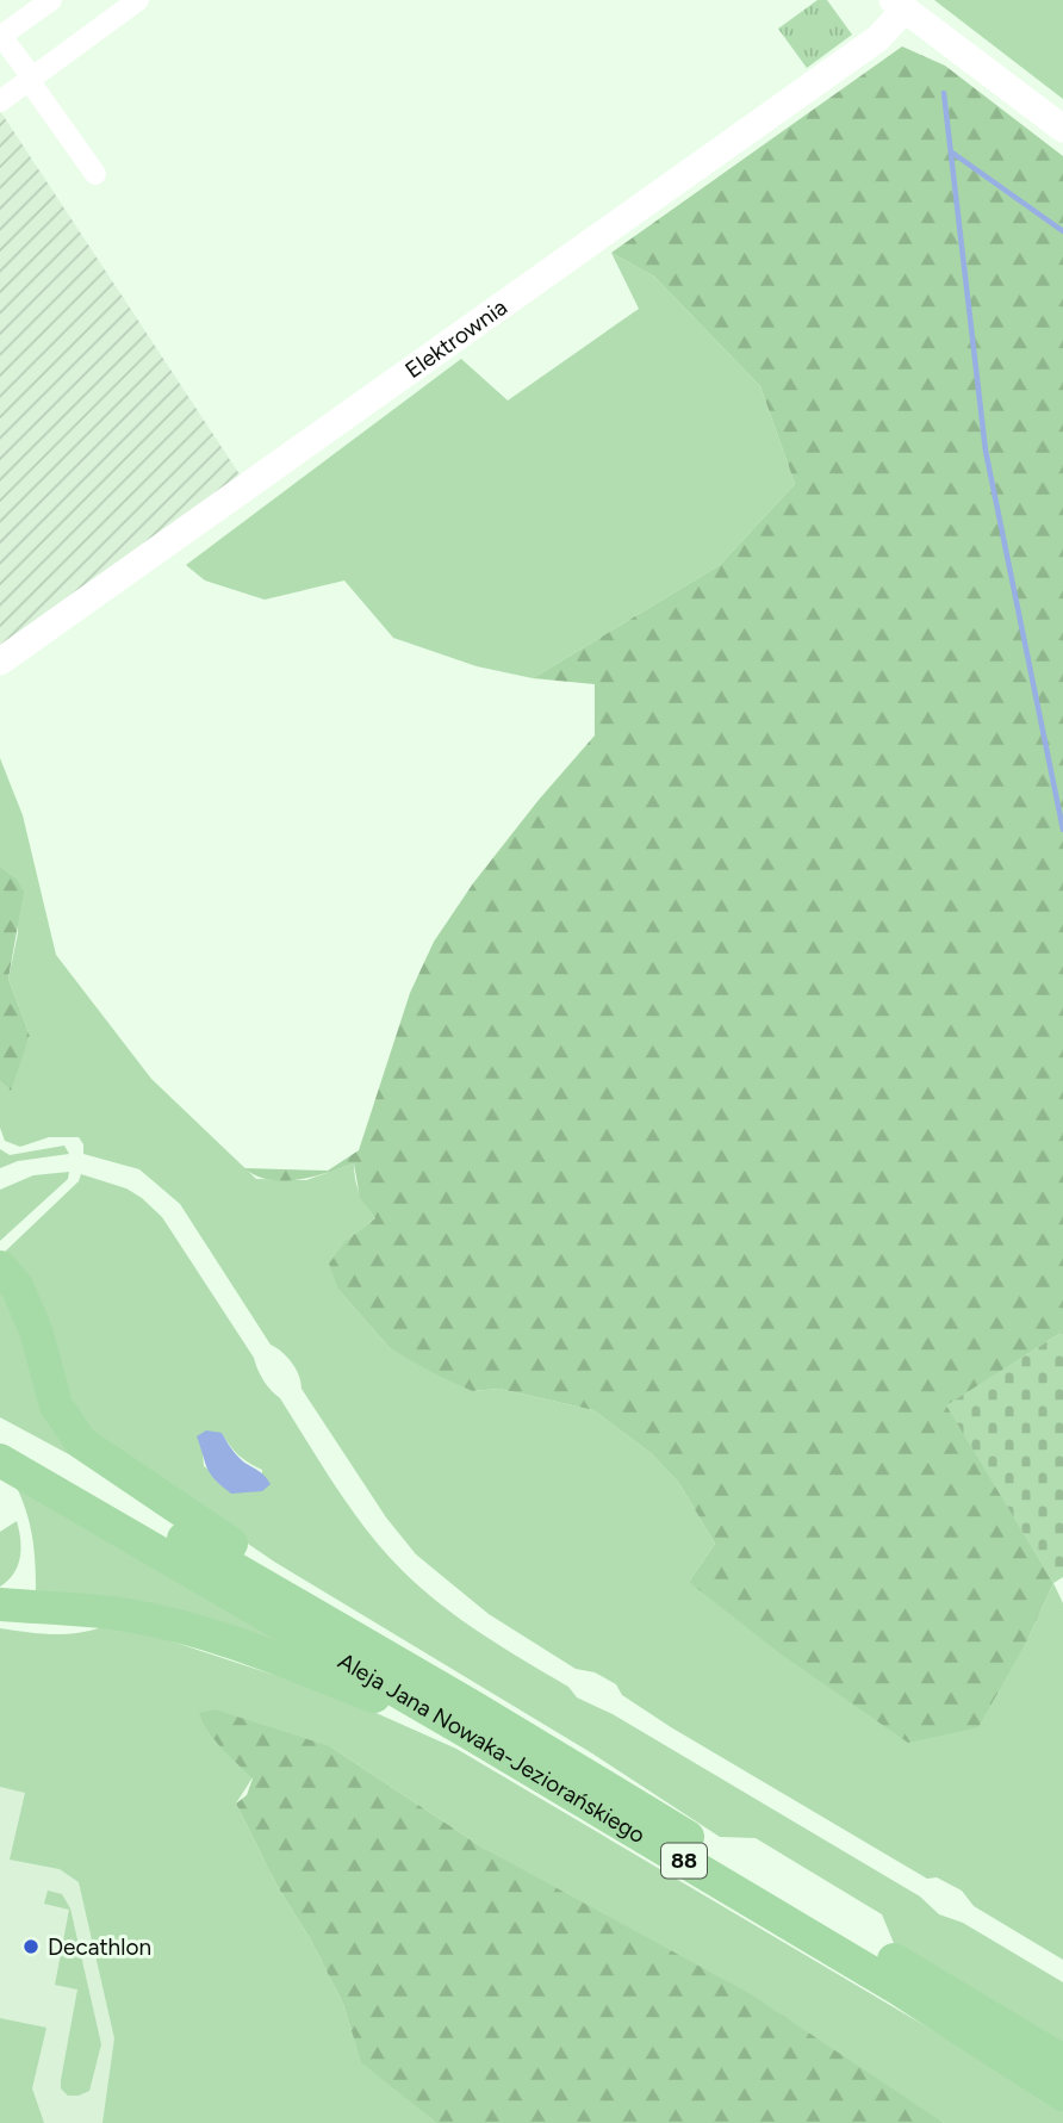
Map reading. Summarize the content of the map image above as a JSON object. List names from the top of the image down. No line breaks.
{"streets":{"main road":["Aleja Jana Nowaka-Jeziorańskiego","88"],"street":["Elektrownia"]},"places":["Decathlon"]}
